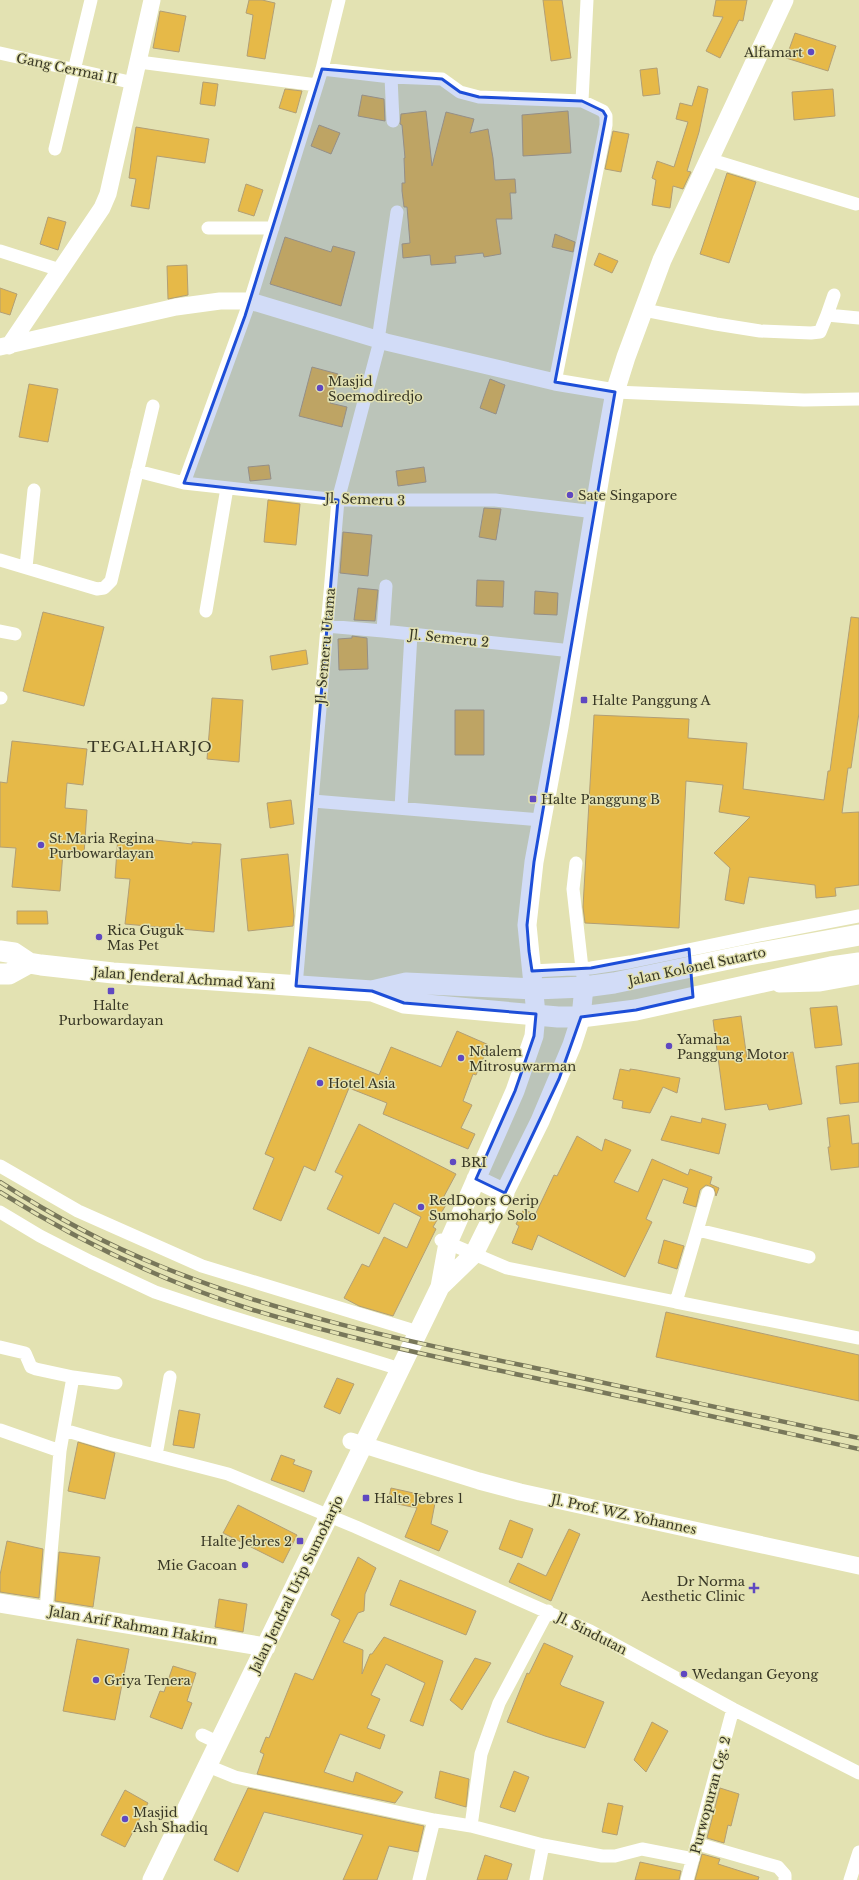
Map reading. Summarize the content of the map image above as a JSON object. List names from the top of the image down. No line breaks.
{"streets":{"main road":["Jalan Kolonel Sutarto","Jalan Jenderal Achmad Yani","Jalan Jendral Urip Sumoharjo","Jalan Arif Rahman Hakim"],"street":["Gang Cermai II","Jl. Semeru 3","Jl. Semeru 2","Jl. Semeru Utama","Jl. Prof. WZ. Yohannes","Jl. Sindutan","Purwopuran Gg. 2"]},"crossings":[["Jl. Semeru 3","Jl. Semeru Utama"],["Jl. Semeru 3","Jalan Jendral Urip Sumoharjo"],["Jl. Semeru 2","Jl. Semeru Utama"],["Jl. Semeru 2","Jalan Jendral Urip Sumoharjo"],["Jl. Semeru Utama","Jalan Jenderal Achmad Yani"],["Jalan Kolonel Sutarto","Jalan Jenderal Achmad Yani"],["Jalan Kolonel Sutarto","Jalan Jendral Urip Sumoharjo"],["Jalan Jenderal Achmad Yani","Jalan Jendral Urip Sumoharjo"],["Jl. Prof. WZ. Yohannes","Jalan Jendral Urip Sumoharjo"],["Jalan Jendral Urip Sumoharjo","Jalan Arif Rahman Hakim"],["Jalan Jendral Urip Sumoharjo","Jl. Sindutan"],["Jl. Sindutan","Purwopuran Gg. 2"]],"districts":["TEGALHARJO"],"places":{"other":["Alfamart","Masjid Soemodiredjo","Sate Singapore","St.Maria Regina Purbowardayan","Rica Guguk Mas Pet","Yamaha Panggung Motor","Ndalem Mitrosuwarman","Hotel Asia","BRI","RedDoors Oerip Sumoharjo Solo","Mie Gacoan","Wedangan Geyong","Griya Tenera","Masjid Ash Shadiq"],"transit":["Halte Panggung A","Halte Panggung B","Halte Purbowardayan","Halte Jebres 1","Halte Jebres 2"],"health":["Dr Norma Aesthetic Clinic"]}}
